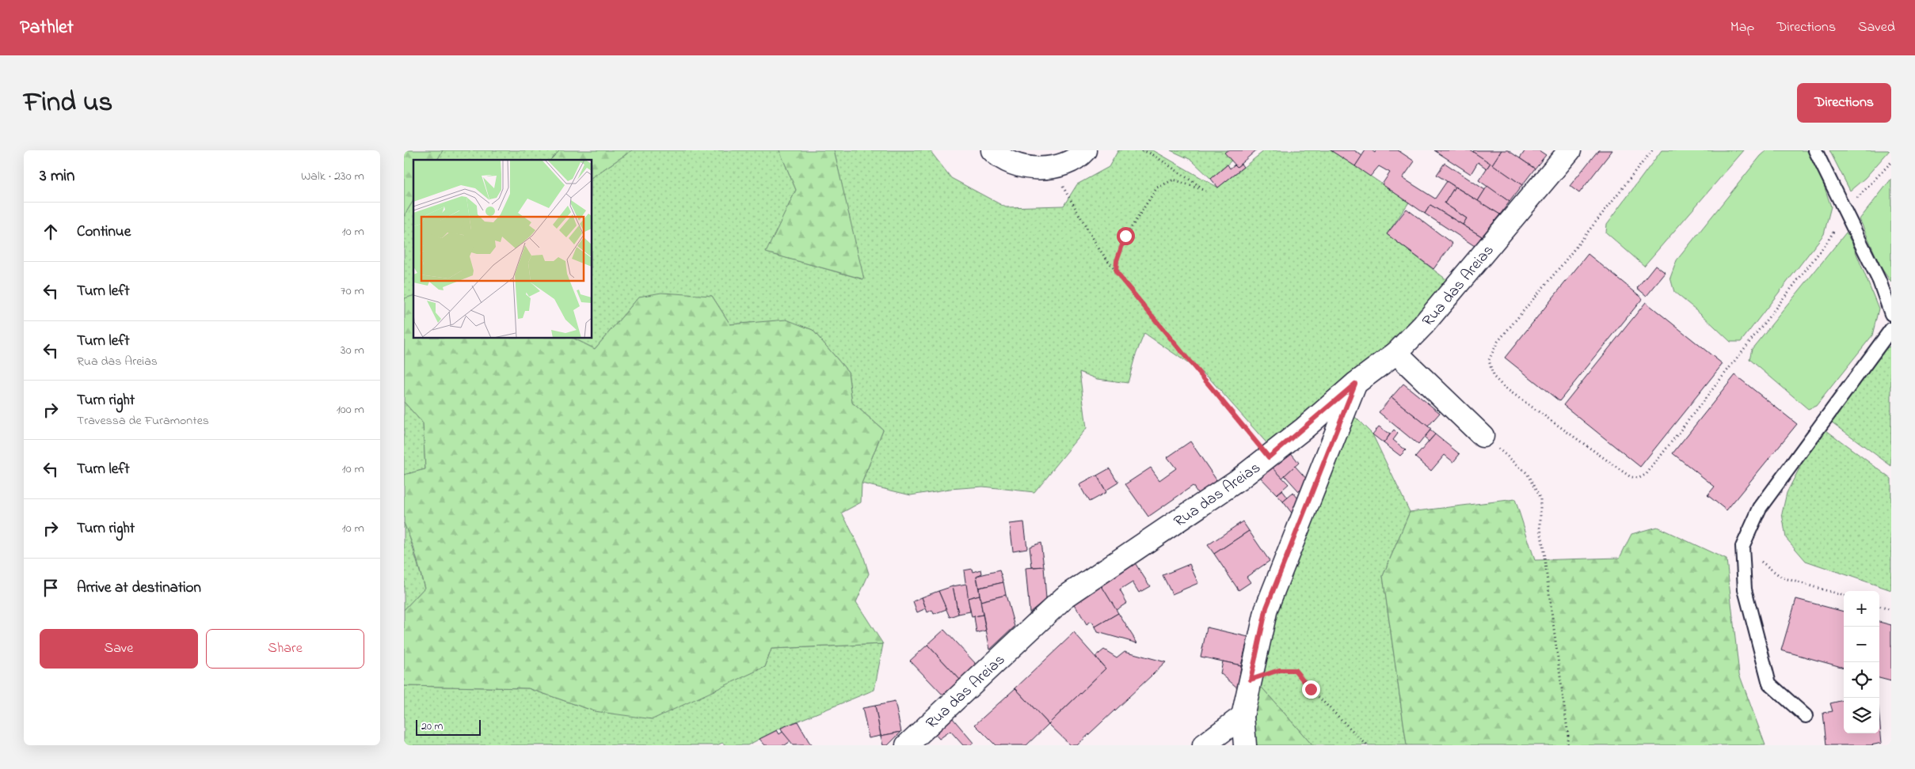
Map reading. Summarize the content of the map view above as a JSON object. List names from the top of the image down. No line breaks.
{"streets":{"street":["Rua das Areias"]},"scale_bar":"20 m","page":{"header":"Pathlet","nav":["Map","Directions","Saved"],"title":"Find us","buttons":["Directions",["Save","Share"]],"heading":["3 min","Walk · 230 m"],"list":[["Continue","10 m"],["Turn left","70 m"],["Turn left","Rua das Areias","30 m"],["Turn right","Travessa de Furamontes","100 m"],["Turn left","10 m"],["Turn right","10 m"],"Arrive at destination"],"map_buttons":["+","−"],"scale":"20 m"}}
